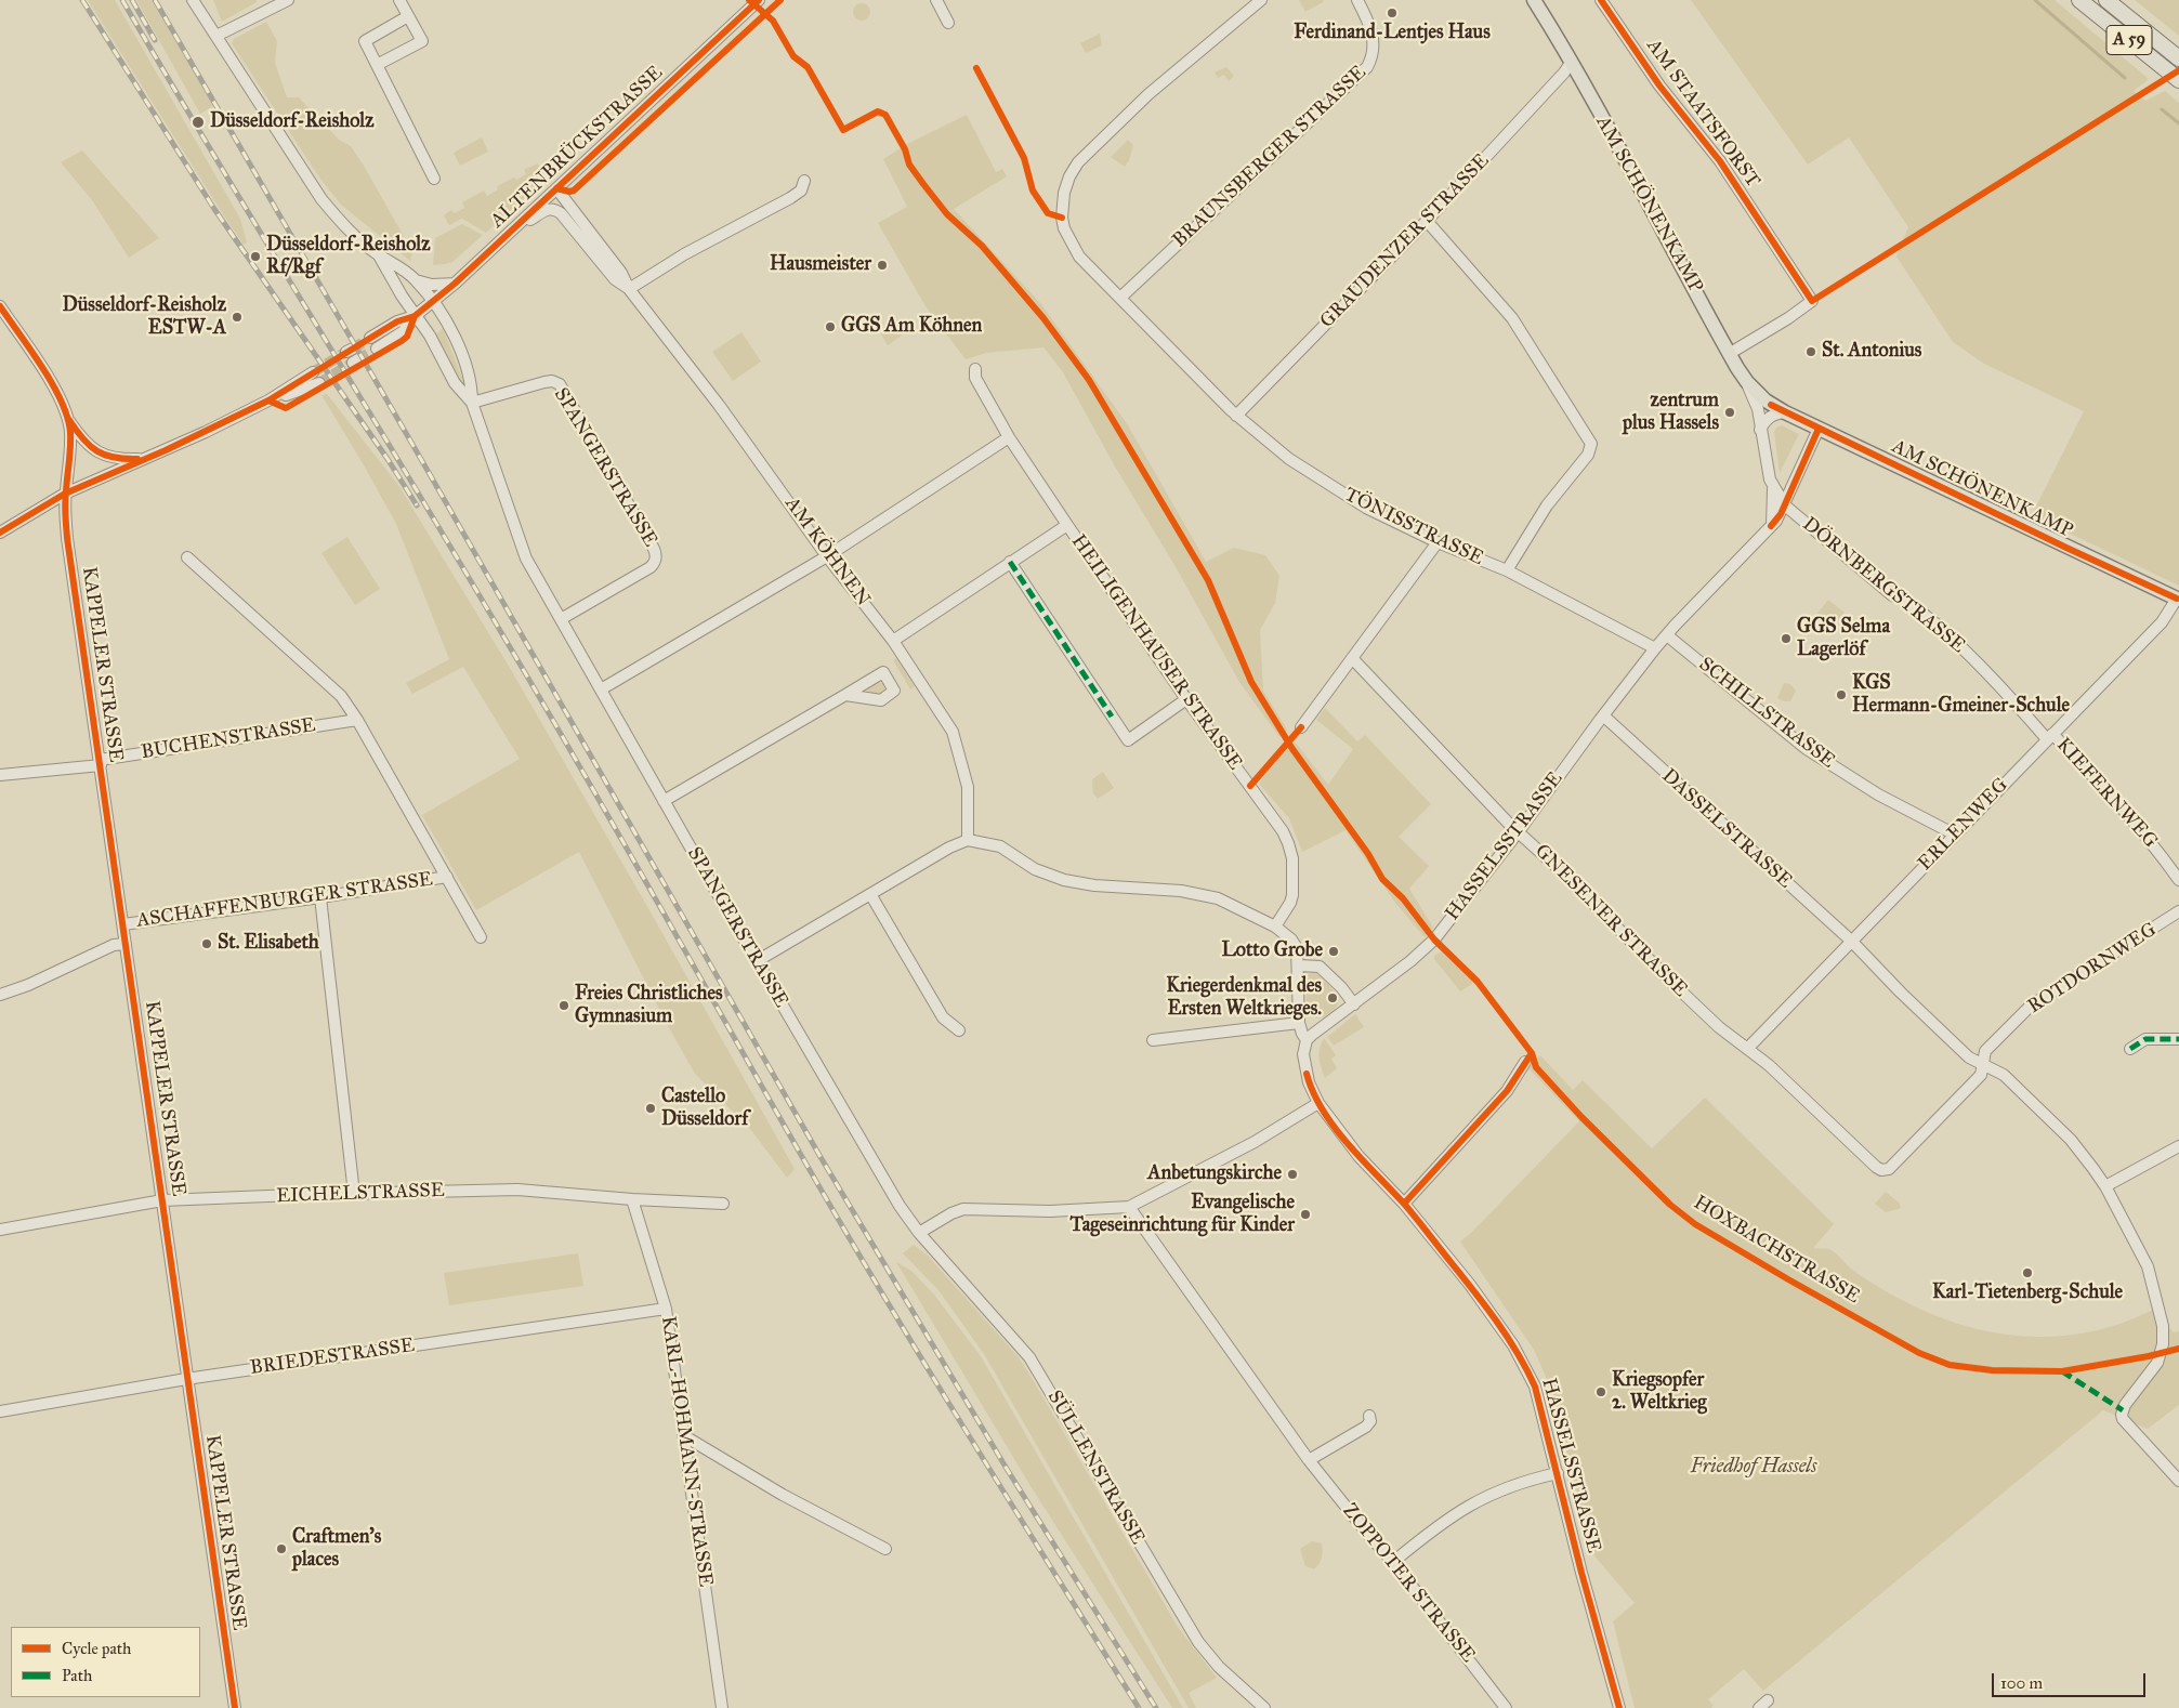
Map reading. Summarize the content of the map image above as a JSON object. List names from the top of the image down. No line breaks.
{"streets":{"highway":["A 59"],"main road":["AM SCHÖNENKAMP"],"street":["AM STAATSFORST","ALTENBRÜCKSTRASSE","BRAUNSBERGER STRASSE","GRAUDENZER STRASSE","SPANGERSTRASSE","TÖNISSTRASSE","AM KÖHNEN","DÖRNBERGSTRASSE","HEILIGENHAUSER STRASSE","KAPPELER STRASSE","SCHILLSTRASSE","BUCHENSTRASSE","KIEFERNWEG","ERLENWEG","DASSELSTRASSE","HASSELSSTRASSE","ASCHAFFENBURGER STRASSE","GNESENER STRASSE","ROTDORNWEG","EICHELSTRASSE","BRIEDESTRASSE","KARL-HOHMANN-STRASSE","SÜLLENSTRASSE","ZOPPOTER STRASSE"],"cycle path":["HOXBACHSTRASSE"]},"crossings":[["AM STAATSFORST","AM SCHÖNENKAMP"],["ALTENBRÜCKSTRASSE","SPANGERSTRASSE"],["ALTENBRÜCKSTRASSE","AM KÖHNEN"],["BRAUNSBERGER STRASSE","TÖNISSTRASSE"],["AM SCHÖNENKAMP","GRAUDENZER STRASSE"],["AM SCHÖNENKAMP","ERLENWEG"],["AM SCHÖNENKAMP","HASSELSSTRASSE"],["GRAUDENZER STRASSE","TÖNISSTRASSE"],["SPANGERSTRASSE","SÜLLENSTRASSE"],["TÖNISSTRASSE","HASSELSSTRASSE"],["DÖRNBERGSTRASSE","KIEFERNWEG"],["DÖRNBERGSTRASSE","ERLENWEG"],["DÖRNBERGSTRASSE","HASSELSSTRASSE"],["KAPPELER STRASSE","BUCHENSTRASSE"],["KAPPELER STRASSE","ASCHAFFENBURGER STRASSE"],["KAPPELER STRASSE","EICHELSTRASSE"],["KAPPELER STRASSE","BRIEDESTRASSE"],["SCHILLSTRASSE","ERLENWEG"],["SCHILLSTRASSE","HASSELSSTRASSE"],["KIEFERNWEG","ERLENWEG"],["ERLENWEG","DASSELSTRASSE"],["ERLENWEG","GNESENER STRASSE"],["DASSELSTRASSE","HASSELSSTRASSE"],["DASSELSTRASSE","ROTDORNWEG"],["HASSELSSTRASSE","GNESENER STRASSE"],["GNESENER STRASSE","ROTDORNWEG"],["EICHELSTRASSE","KARL-HOHMANN-STRASSE"],["BRIEDESTRASSE","KARL-HOHMANN-STRASSE"]],"parks":["Friedhof Hassels"],"places":["Ferdinand-Lentjes Haus","Düsseldorf-Reisholz","Düsseldorf-Reisholz Rf/Rgf","Hausmeister","Düsseldorf-Reisholz ESTW-A","GGS Am Köhnen","St. Antonius","zentrum plus Hassels","GGS Selma Lagerlöf","KGS Hermann-Gmeiner-Schule","St. Elisabeth","Lotto Grobe","Kriegerdenkmal des Ersten Weltkrieges.","Freies Christliches Gymnasium","Castello Düsseldorf","Anbetungskirche","Evangelische Tageseinrichtung für Kinder","Karl-Tietenberg-Schule","Kriegsopfer 2. Weltkrieg","Craftmen's places"],"legend":["Cycle path","Path"],"scale_bar":"100 m"}
